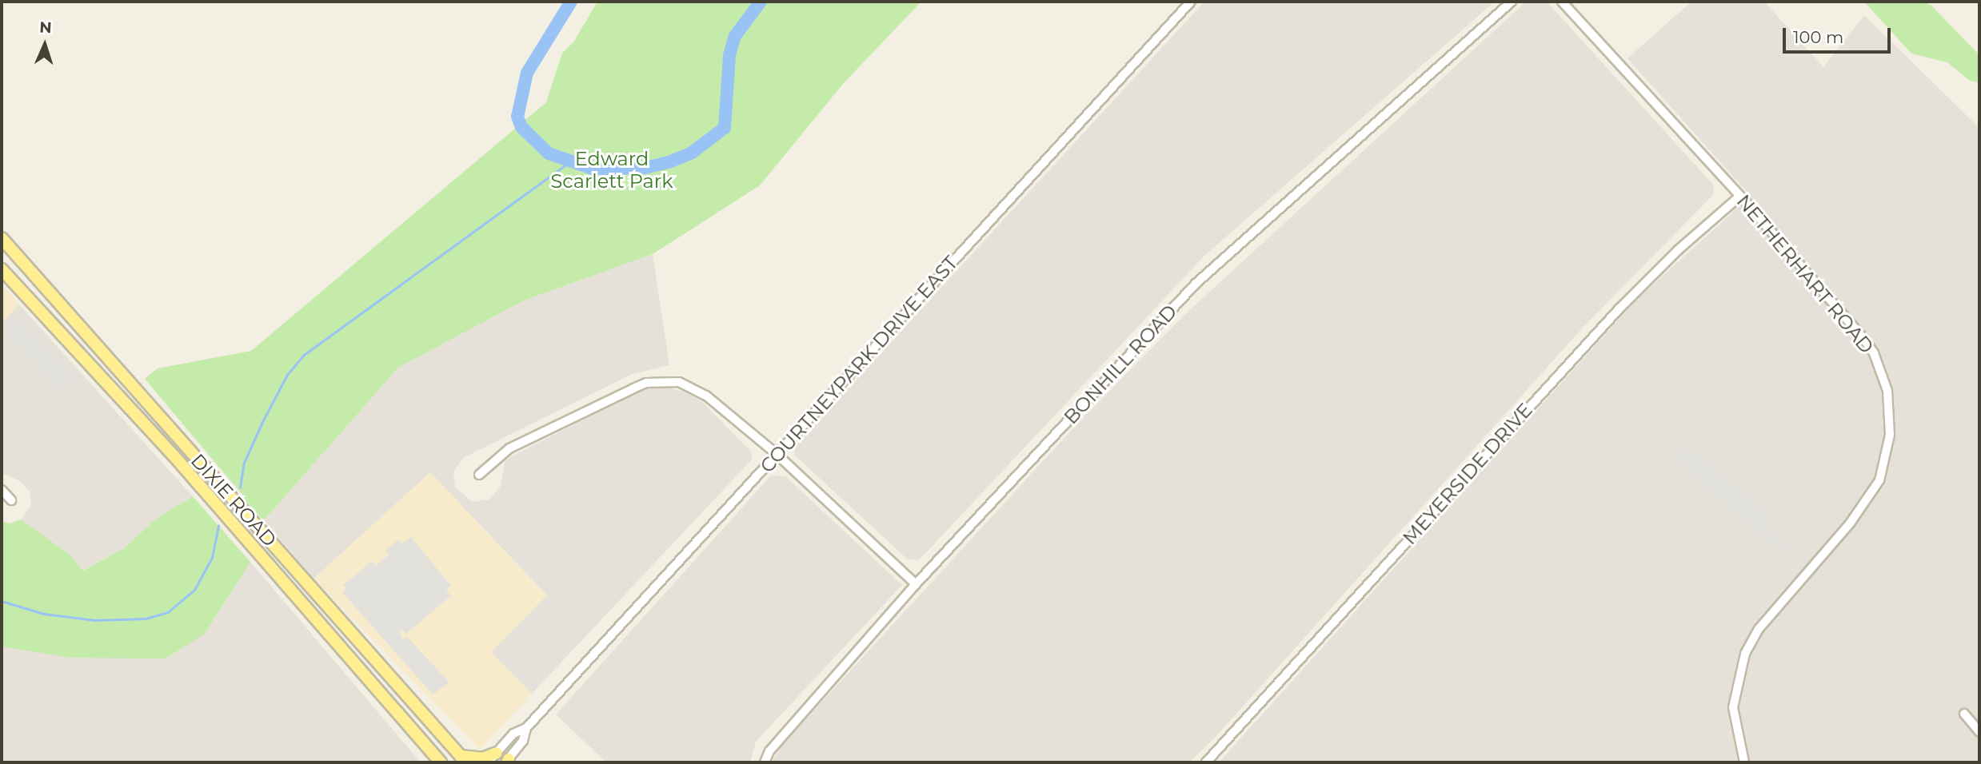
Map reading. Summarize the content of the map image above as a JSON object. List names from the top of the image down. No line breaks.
{"streets":{"main road":["DIXIE ROAD"],"street":["NETHERHART ROAD","COURTNEYPARK DRIVE EAST","BONHILL ROAD","MEYERSIDE DRIVE"]},"crossings":[["NETHERHART ROAD","MEYERSIDE DRIVE"]],"parks":["Edward Scarlett Park"],"scale_bar":"100 m","north":"top"}
